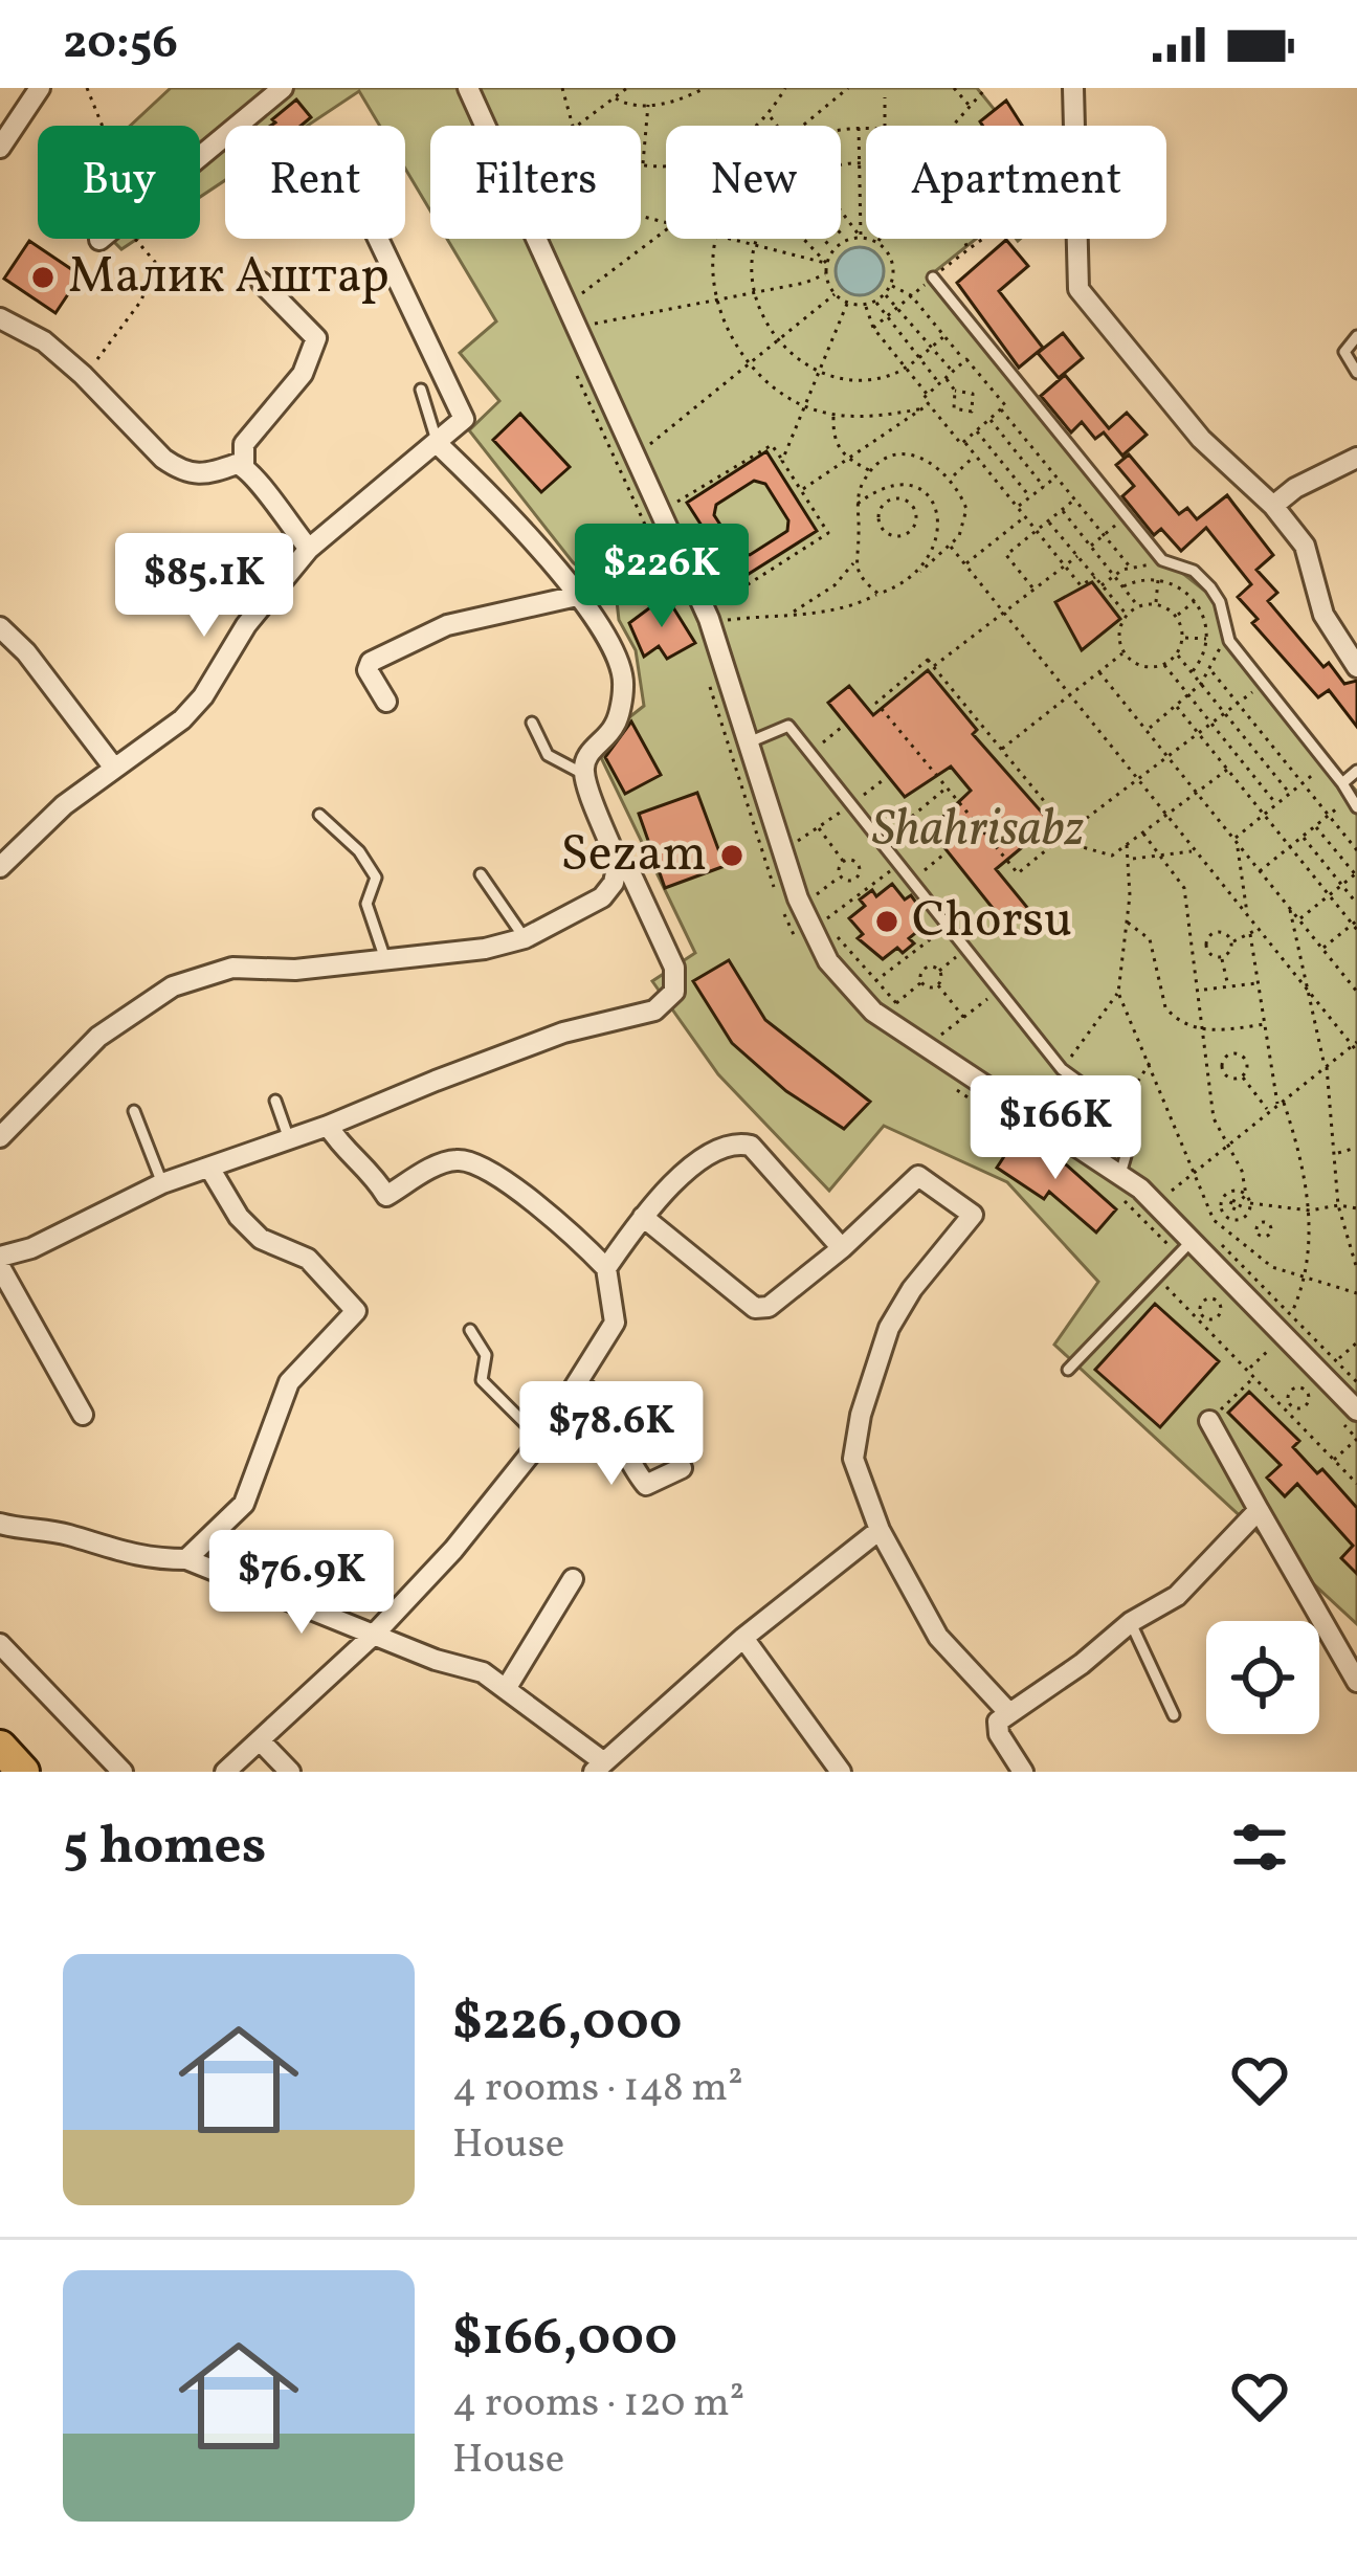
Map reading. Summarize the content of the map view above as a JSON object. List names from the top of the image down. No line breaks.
{"parks":["Shahrisabz"],"places":["Малик Аштар","Sezam","Chorsu"],"page":{"status":"20:56","chip":["Buy","Rent","Filters","New","Apartment"],"price":["$226K","$85.1K","$166K","$78.6K","$76.9K"],"heading":"5 homes","list":[{"name":"$226,000","note":"4 rooms · 148 m² · House"},{"name":"$166,000","note":"4 rooms · 120 m² · House"}]}}
